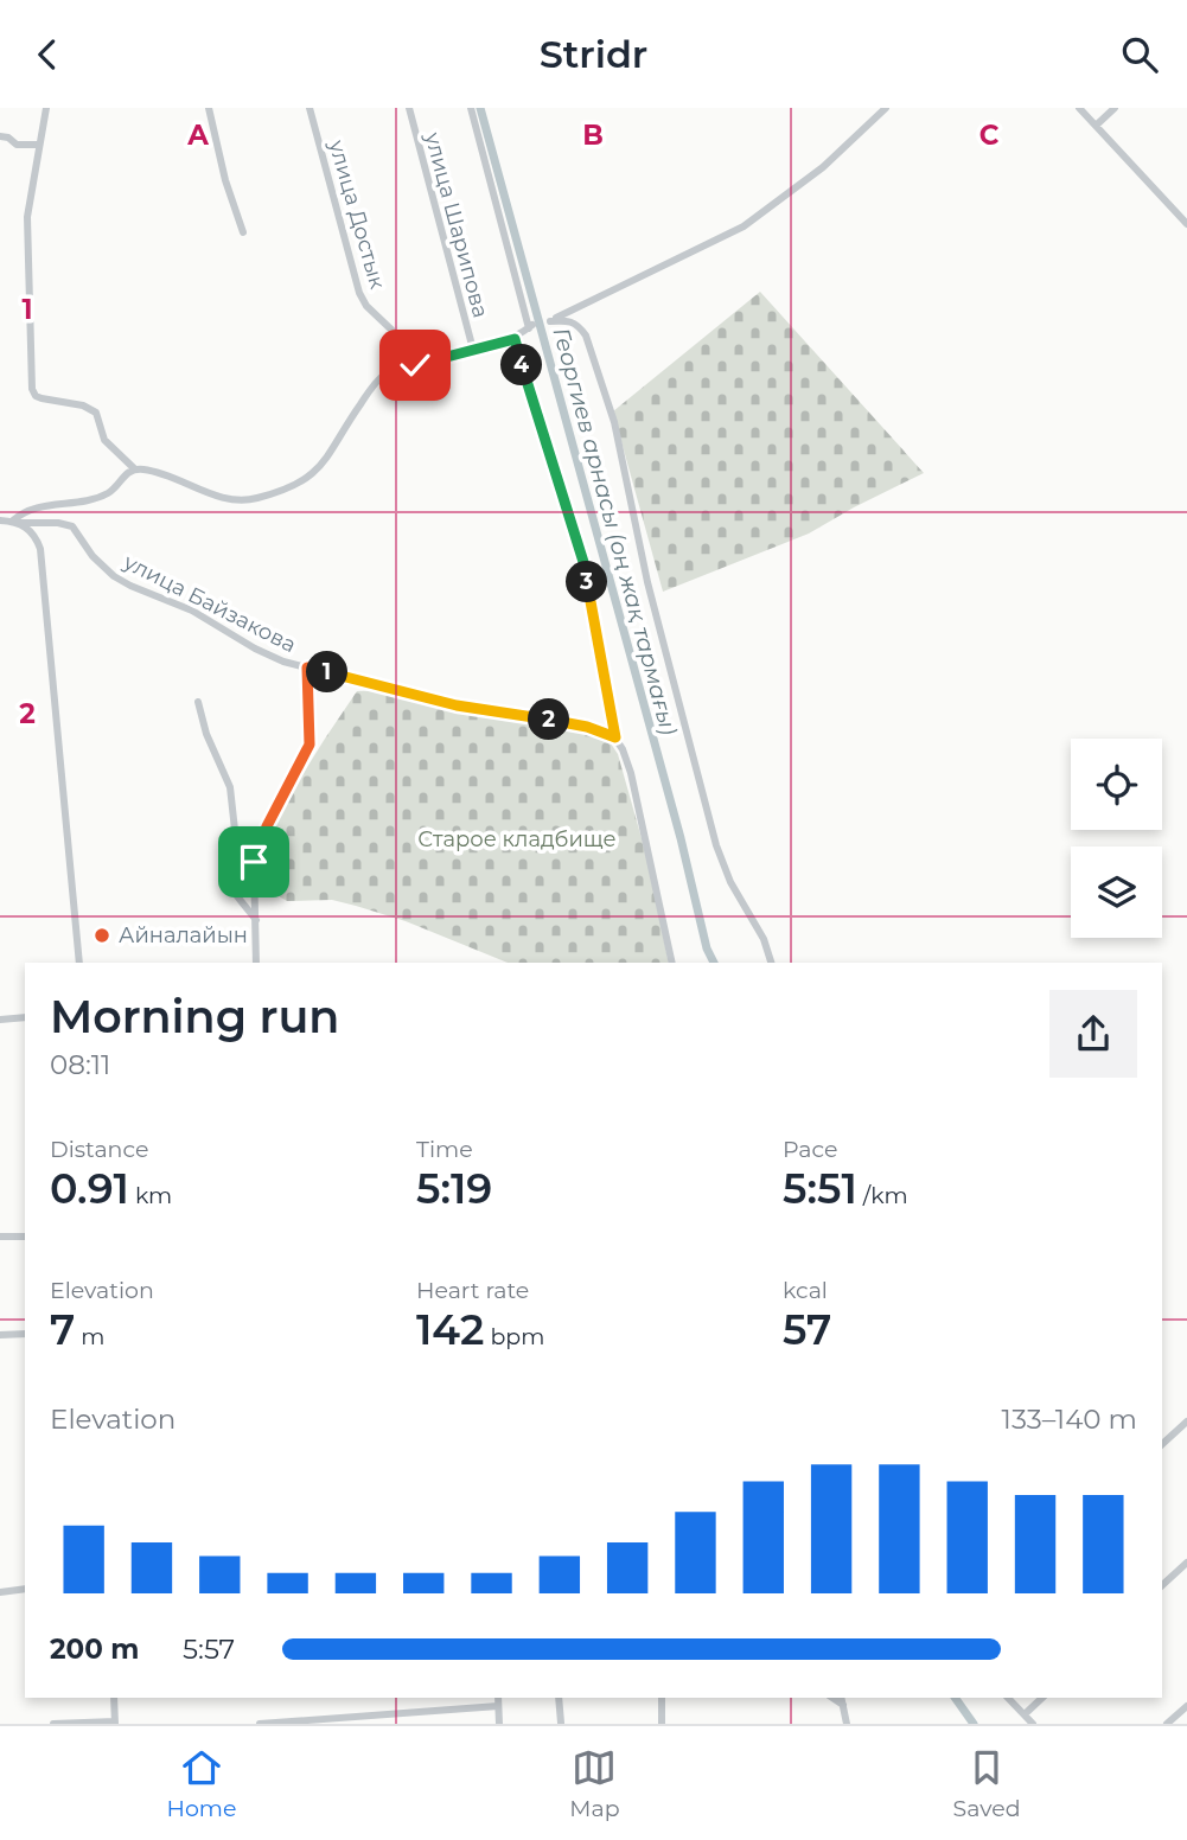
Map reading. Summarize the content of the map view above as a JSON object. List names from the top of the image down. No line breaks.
{"streets":{"street":["улица Достык","улица Шарипова","улица Байзакова"]},"water":["Георгиев арнасы (оң жақ тармағы)"],"parks":["Старое кладбище"],"places":["Айналайын"],"page":{"header":"Stridr","pins":["4","3","1","2"],"heading":["Morning run","08:11"],"stats":[["Distance","0.91 km"],["Time","5:19"],["Pace","5:51 /km"],["Elevation","7 m"],["Heart rate","142 bpm"],["kcal","57"]],"chart":["Elevation","133–140 m"],"list":[{"name":"200 m","note":"5:57"}],"tabs":["Home","Map","Saved"]},"grid":{"columns":["A","B","C"],"rows":["1","2"]}}
